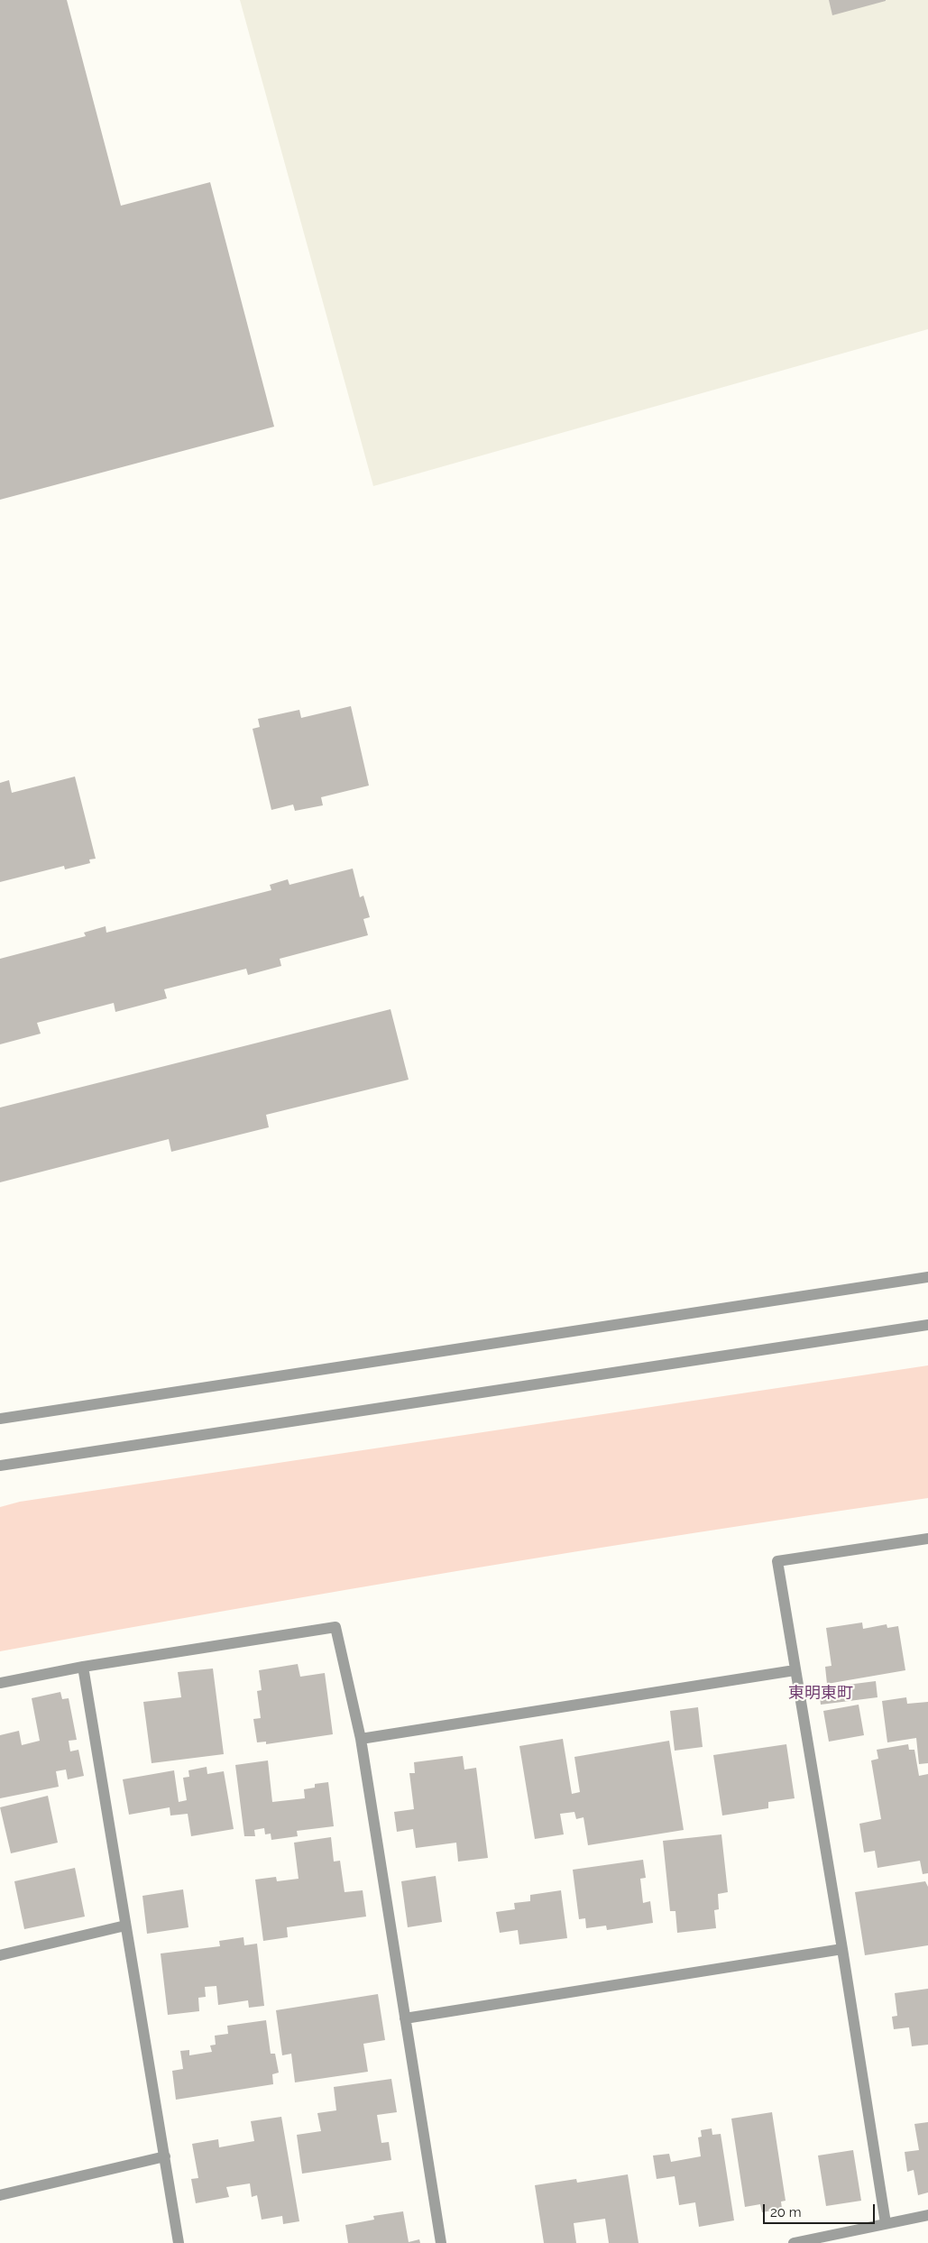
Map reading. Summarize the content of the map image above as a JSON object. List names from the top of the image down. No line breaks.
{"districts":["東明東町"],"scale_bar":"20 m"}
